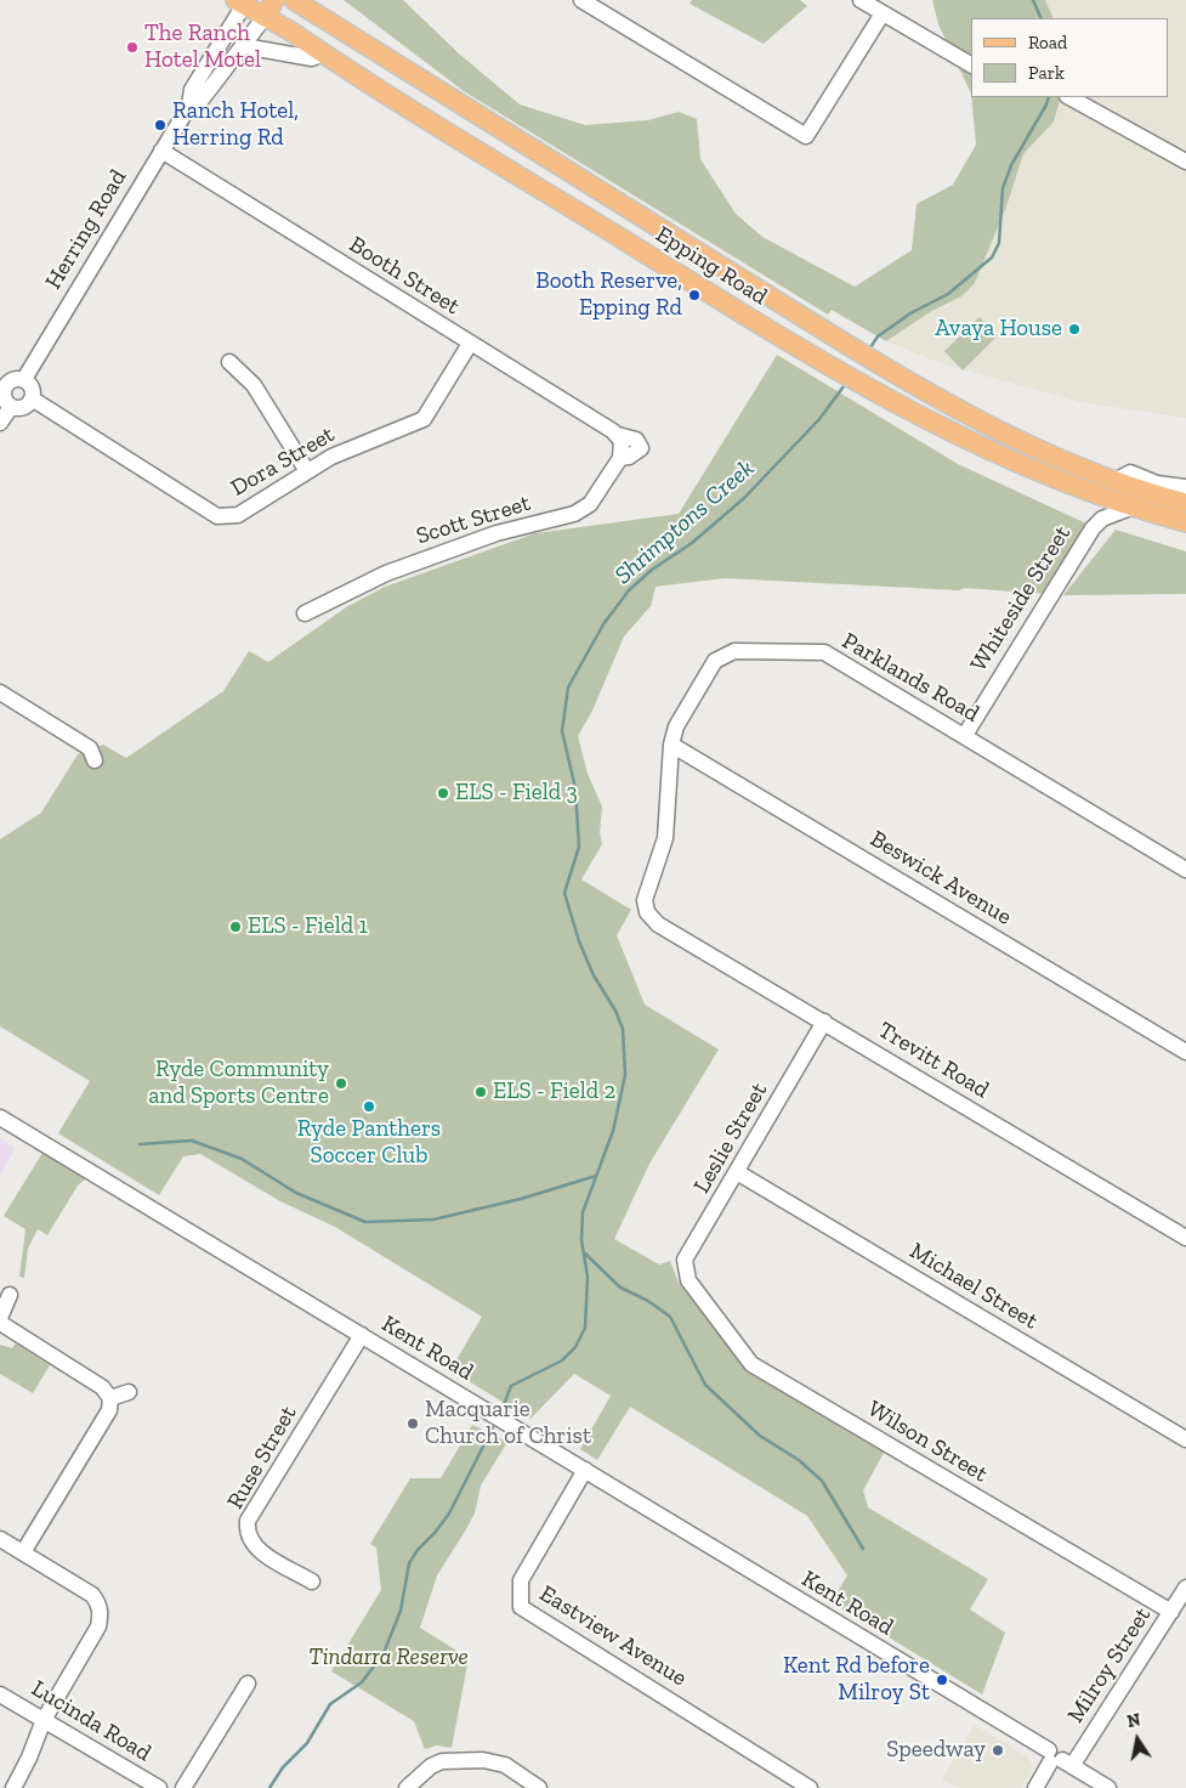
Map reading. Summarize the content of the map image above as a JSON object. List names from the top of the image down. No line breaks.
{"streets":{"main road":["Herring Road","Epping Road"],"street":["Booth Street","Dora Street","Scott Street","Whiteside Street","Parklands Road","Beswick Avenue","Trevitt Road","Leslie Street","Michael Street","Kent Road","Wilson Street","Ruse Street","Eastview Avenue","Milroy Street","Lucinda Road"]},"crossings":[["Herring Road","Epping Road"],["Herring Road","Booth Street"],["Herring Road","Dora Street"],["Epping Road","Whiteside Street"],["Booth Street","Dora Street"],["Booth Street","Scott Street"],["Whiteside Street","Parklands Road"],["Parklands Road","Beswick Avenue"],["Parklands Road","Trevitt Road"],["Trevitt Road","Leslie Street"],["Leslie Street","Michael Street"],["Leslie Street","Wilson Street"],["Kent Road","Ruse Street"],["Kent Road","Eastview Avenue"],["Kent Road","Milroy Street"],["Wilson Street","Milroy Street"]],"water":["Shrimptons Creek"],"parks":["Tindarra Reserve"],"places":["The Ranch Hotel Motel","Ranch Hotel, Herring Rd","Booth Reserve, Epping Rd","Avaya House","ELS - Field 3","ELS - Field 1","Ryde Community and Sports Centre","ELS - Field 2","Ryde Panthers Soccer Club","Macquarie Church of Christ","Kent Rd before Milroy St","Speedway"],"legend":["Road","Park"],"north":"top"}
